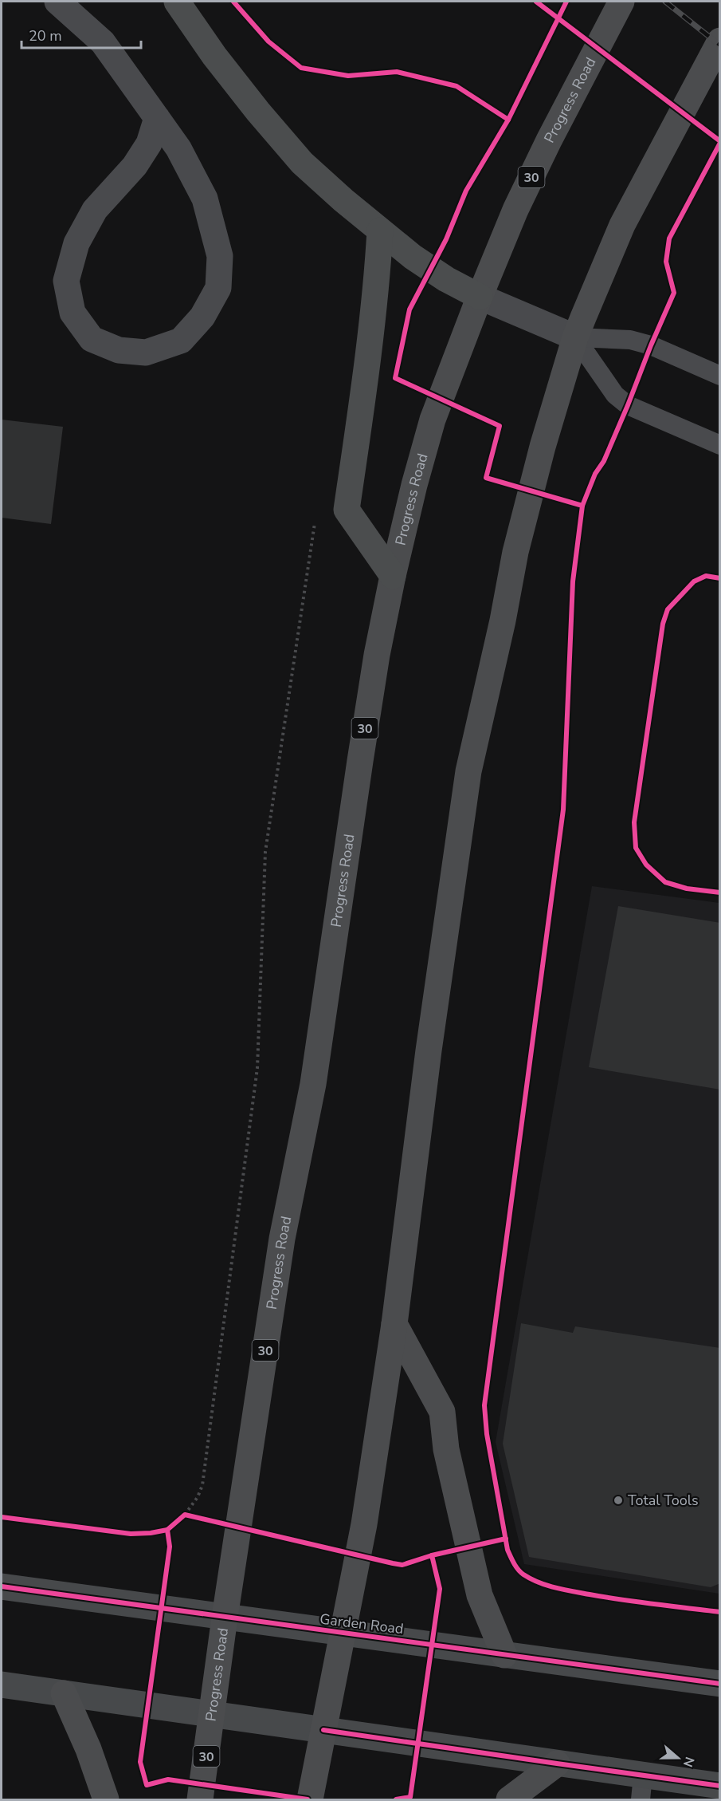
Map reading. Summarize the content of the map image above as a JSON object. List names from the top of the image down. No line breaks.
{"streets":{"main road":["Progress Road","30","Garden Road"]},"crossings":[["Progress Road","Garden Road"]],"places":["Total Tools"],"scale_bar":"20 m","north":"right"}
